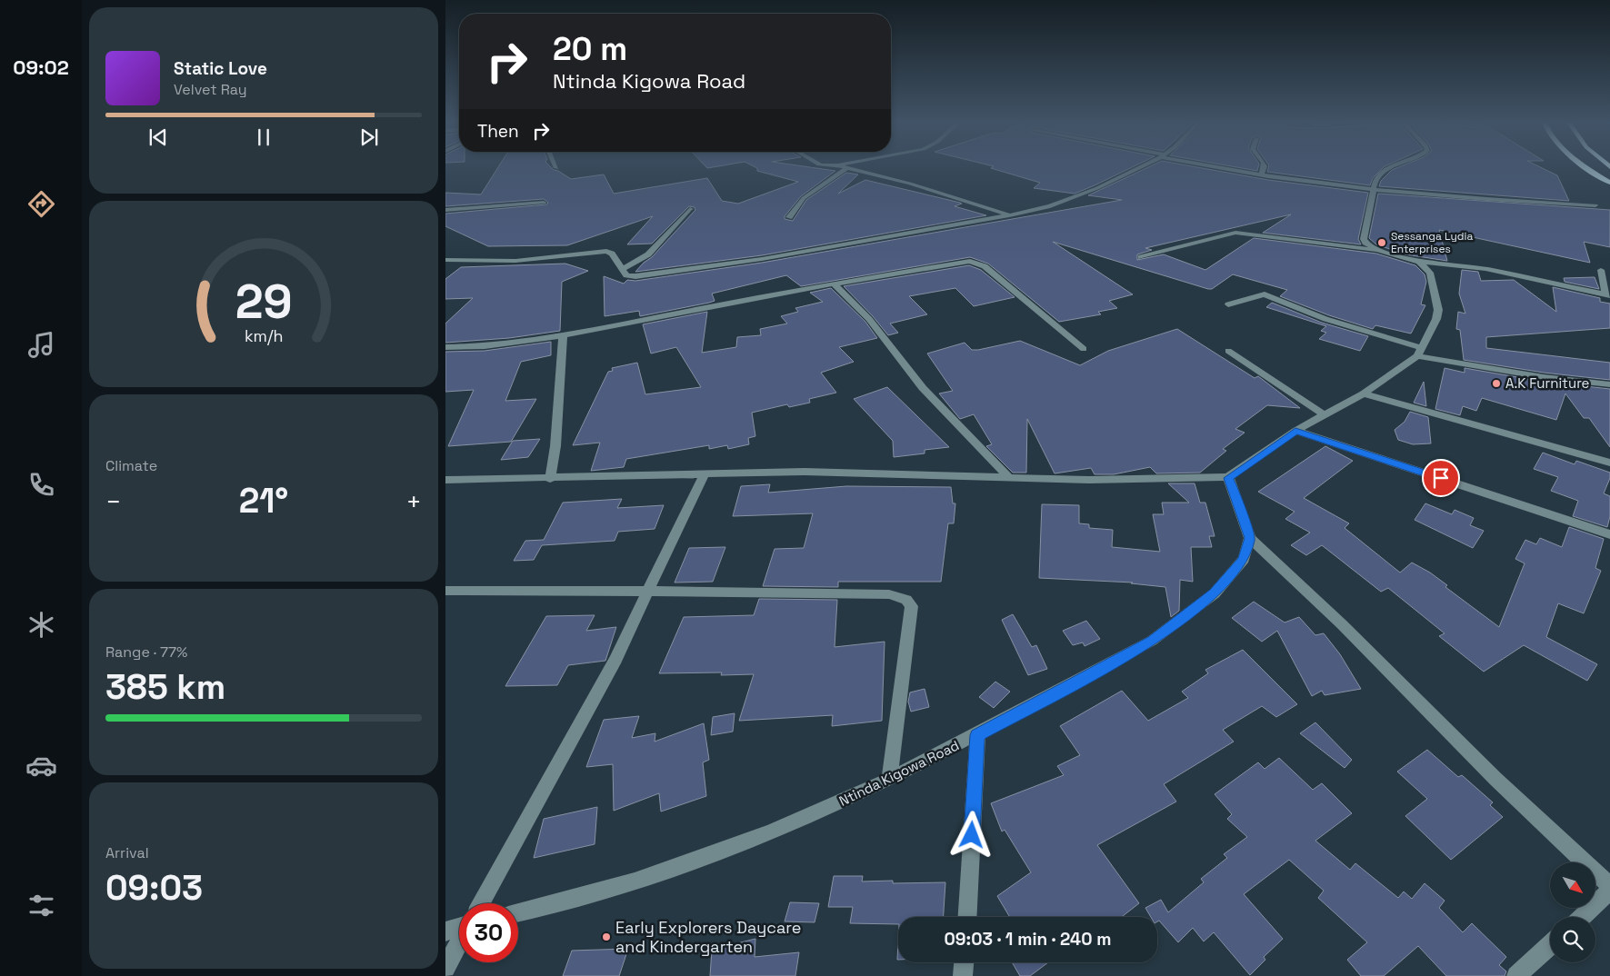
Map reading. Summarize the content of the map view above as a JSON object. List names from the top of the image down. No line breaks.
{"streets":{"street":["Ntinda Kigowa Road"]},"places":["Sessanga Lydia Enterprises","A.K Furniture","Early Explorers Daycare and Kindergarten"],"north":"bottom right","page":{"tabs":"09:02","turn":["20 m","Ntinda Kigowa Road"],"song":["Static Love","Velvet Ray"],"then":"Then","tile":["Climate",["Range · 77%","385 km"],["Arrival","09:03"]],"heat":["−","21°","+"],"limit":"30","trip":"09:03 · 1 min · 240 m","gauge":["29","km/h"]}}
